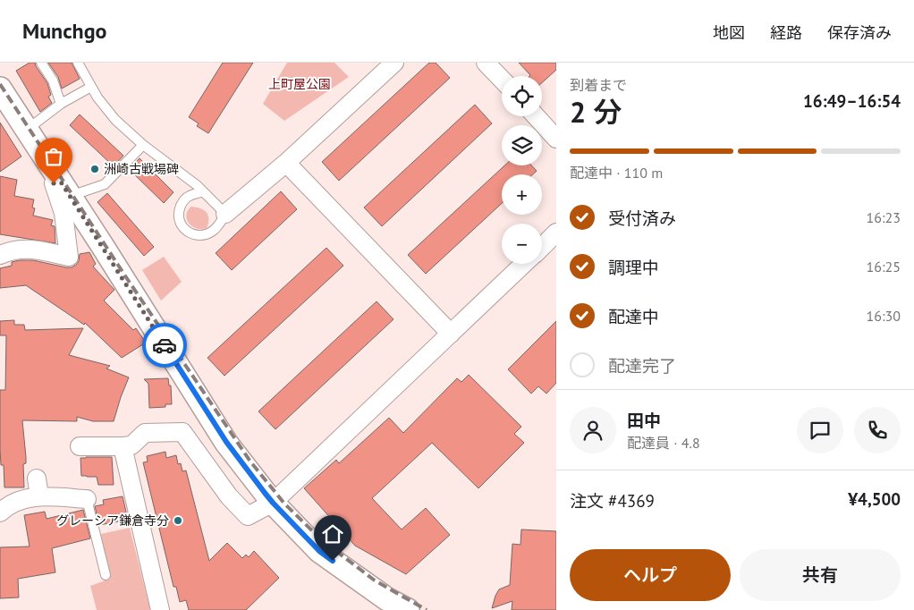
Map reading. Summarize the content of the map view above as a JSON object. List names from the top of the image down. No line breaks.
{"parks":["上町屋公園"],"places":["洲崎古戦場碑","グレーシア鎌倉寺分"],"page":{"header":"Munchgo","nav":["地図","経路","保存済み"],"heading":["2 分","到着まで","16:49–16:54"],"panel":["田中","配達員 · 4.8","注文 #4369","¥4,500"],"map_buttons":["+","−"],"bar":"配達中 · 110 m","list":[["受付済み","16:23"],["調理中","16:25"],["配達中","16:30"],"配達完了"],"buttons":["ヘルプ","共有"]}}
